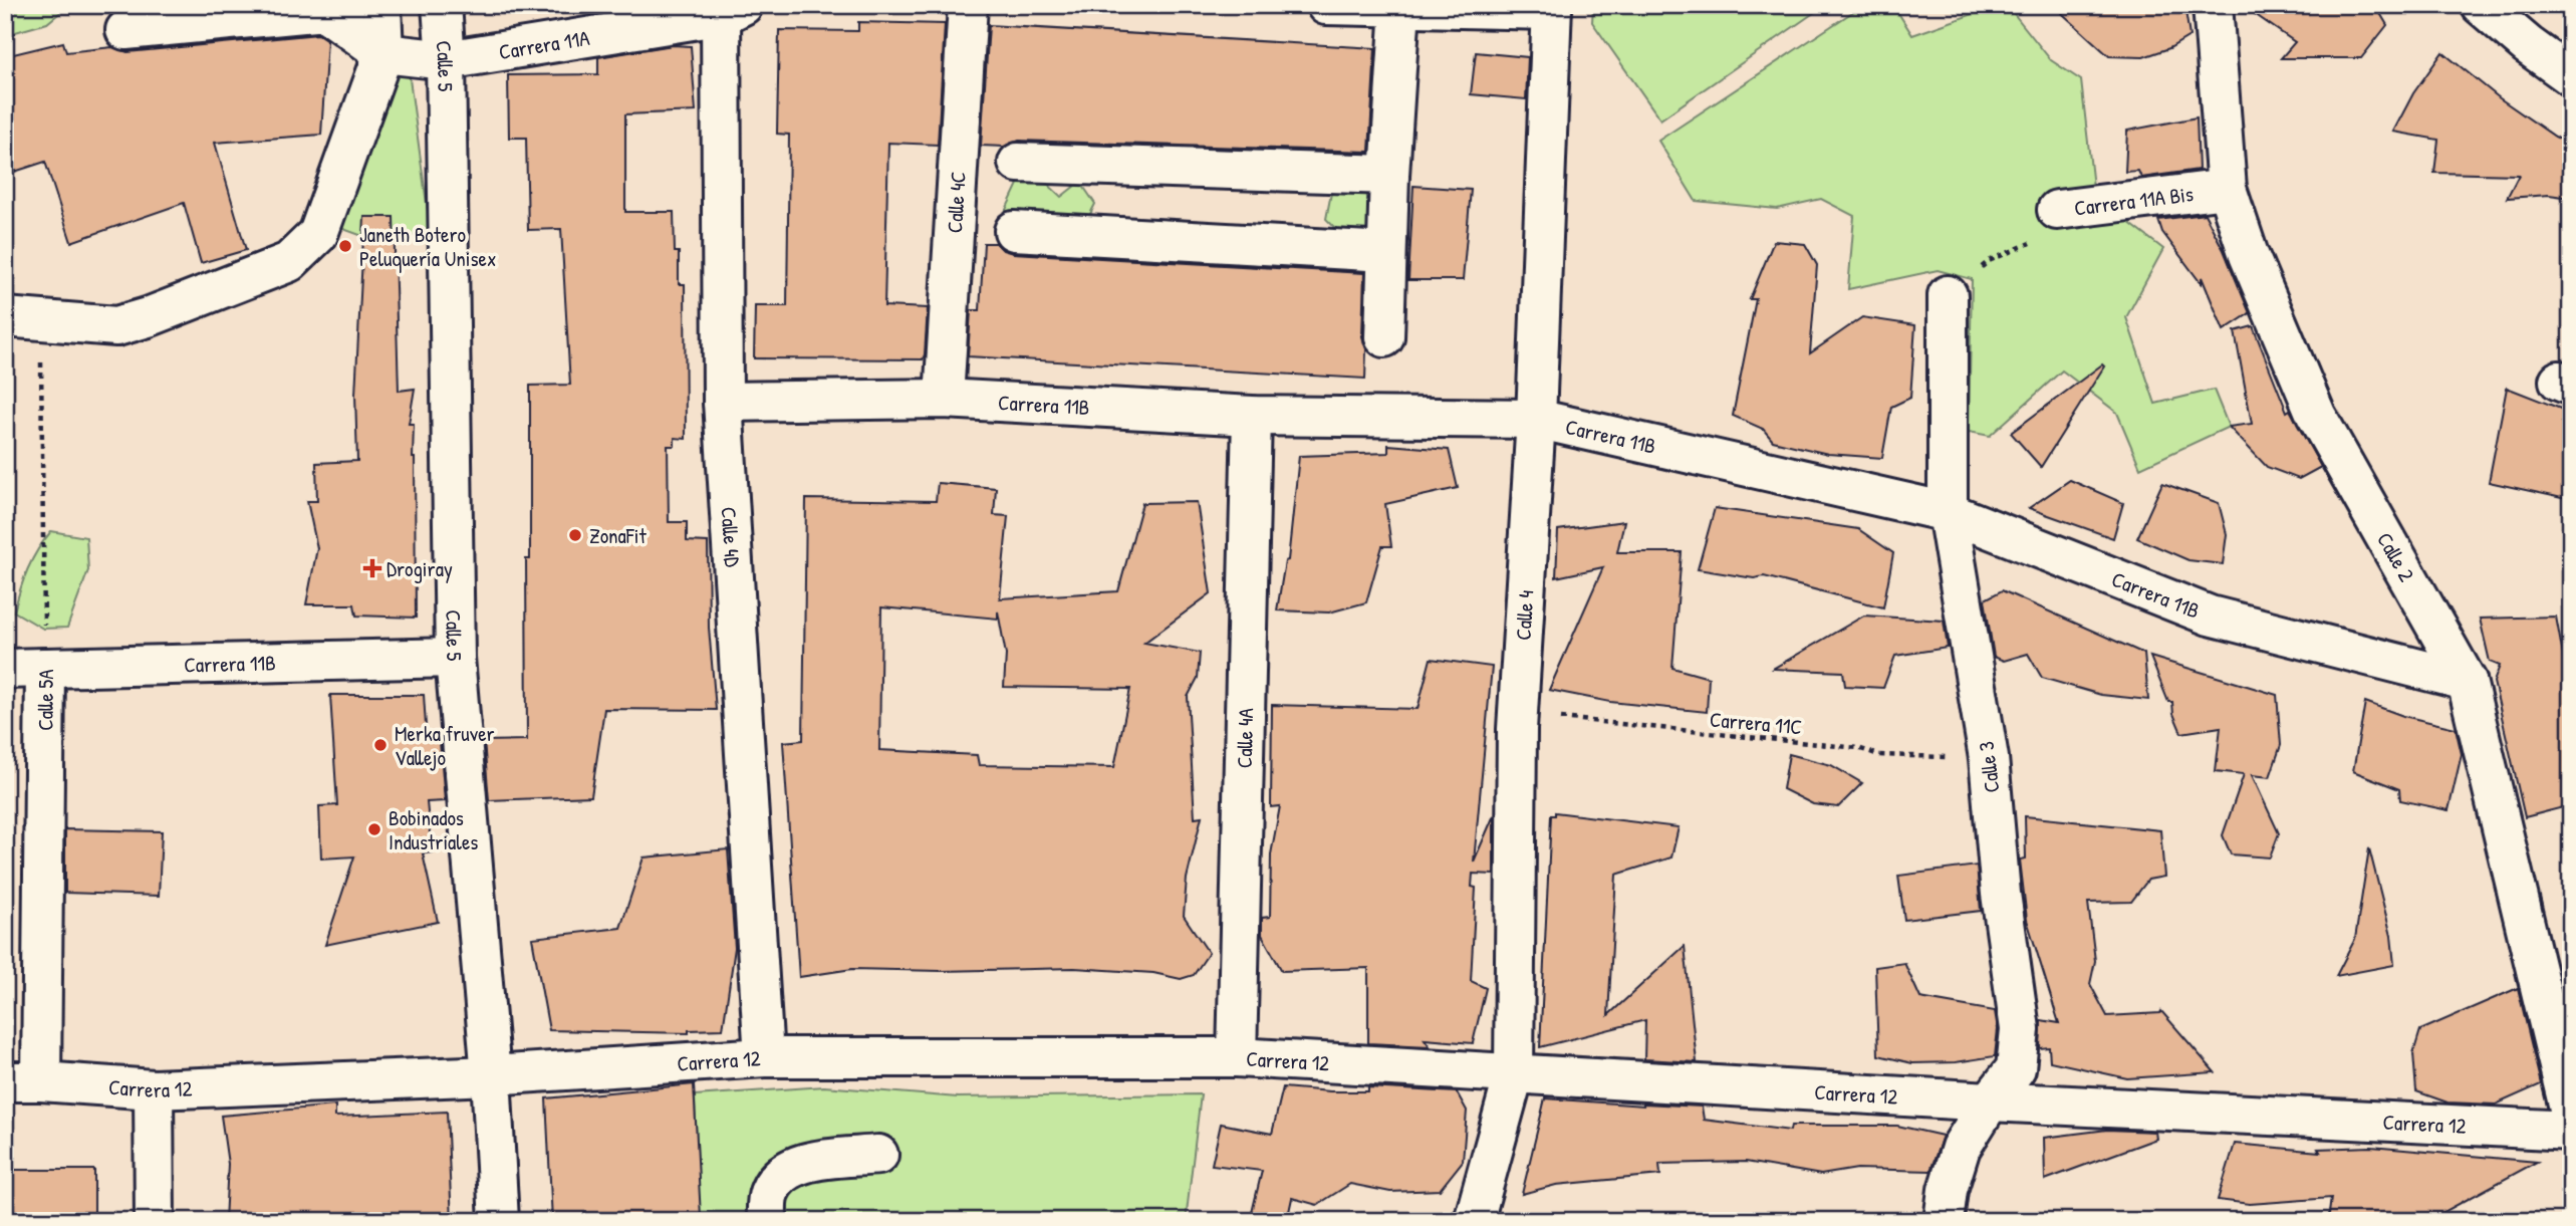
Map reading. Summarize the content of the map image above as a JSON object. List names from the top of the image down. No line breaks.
{"streets":{"street":["Carrera 11A","Calle 5","Carrera 11A Bis","Calle 4C","Carrera 11B","Calle 4D","Calle 2","Calle 4","Calle 5A","Calle 4A","Calle 3","Carrera 12"],"path":["Carrera 11C"]},"crossings":[["Carrera 11A","Calle 5"],["Carrera 11A","Calle 4D"],["Calle 5","Carrera 11B"],["Calle 5","Carrera 12"],["Carrera 11A Bis","Calle 2"],["Carrera 11A Bis","Calle 3"],["Calle 4C","Carrera 11B"],["Carrera 11B","Calle 4D"],["Carrera 11B","Calle 2"],["Carrera 11B","Calle 4"],["Carrera 11B","Calle 5A"],["Carrera 11B","Calle 4A"],["Carrera 11B","Calle 3"],["Calle 4D","Carrera 12"],["Calle 4","Carrera 11C"],["Calle 4","Carrera 12"],["Calle 5A","Carrera 12"],["Carrera 11C","Calle 3"],["Calle 4A","Carrera 12"],["Calle 3","Carrera 12"]],"places":{"other":["Janeth Botero Peluquería Unisex","ZonaFit","Merka fruver Vallejo","Bobinados Industriales"],"health":["Drogiray"]}}
